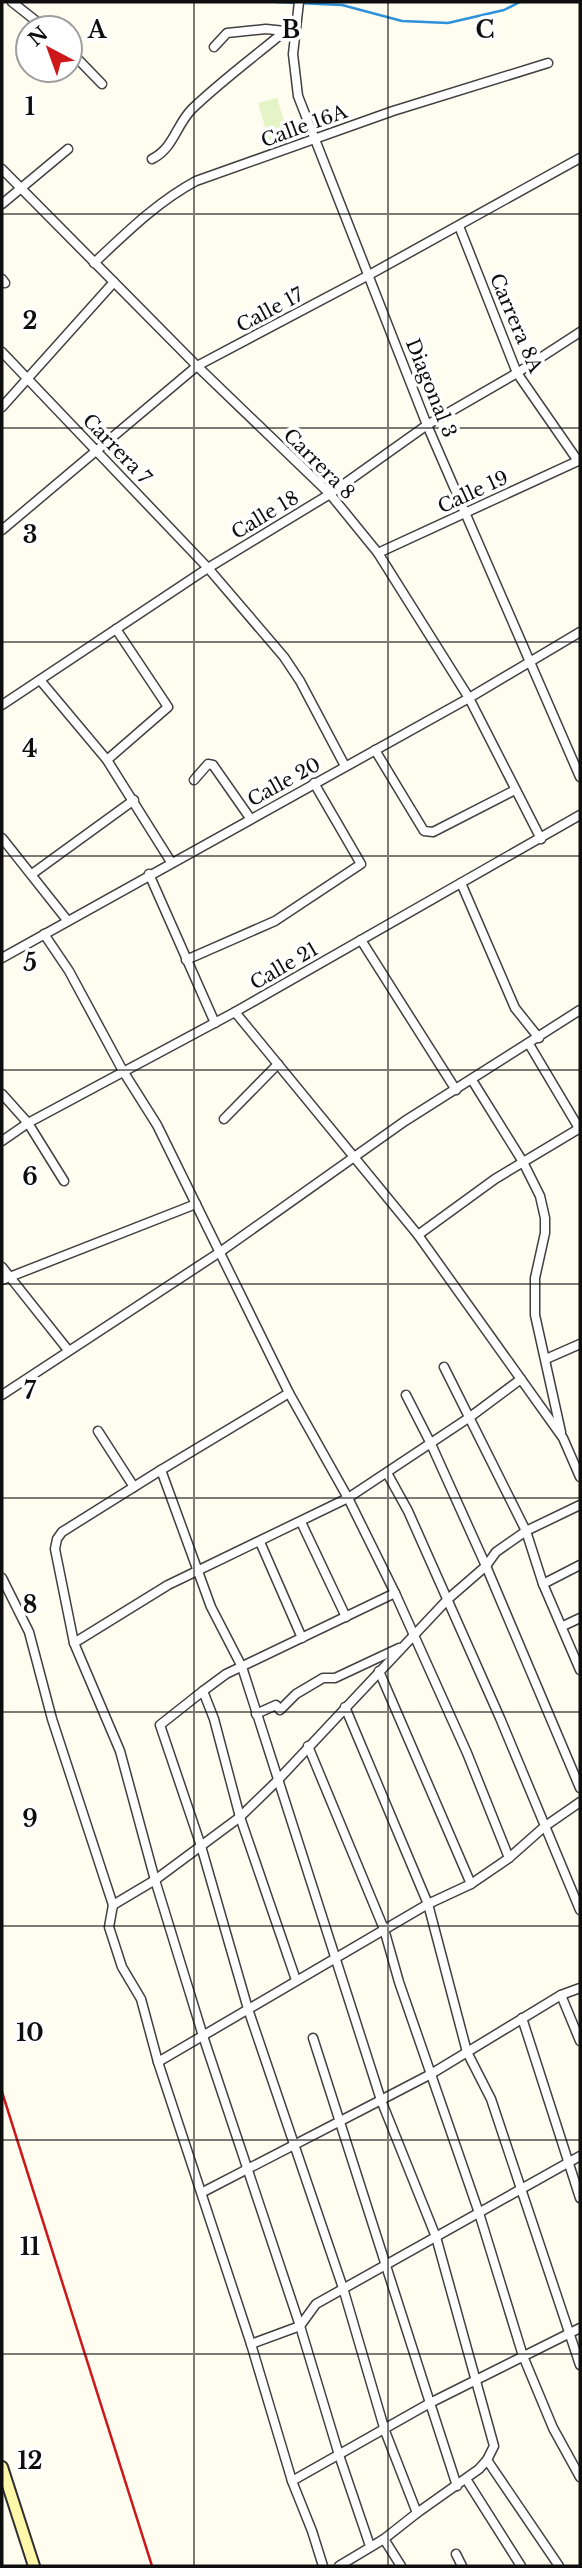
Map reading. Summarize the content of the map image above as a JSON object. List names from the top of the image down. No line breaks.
{"streets":{"street":["Calle 16A","Calle 17","Carrera 8A","Diagonal 3","Carrera 7","Carrera 8","Calle 19","Calle 18","Calle 20","Calle 21"]},"crossings":[["Calle 16A","Diagonal 3"],["Calle 16A","Carrera 8"],["Calle 17","Carrera 8A"],["Calle 17","Diagonal 3"],["Calle 17","Carrera 7"],["Calle 17","Carrera 8"],["Carrera 8A","Calle 19"],["Carrera 8A","Calle 18"],["Diagonal 3","Calle 19"],["Diagonal 3","Calle 18"],["Diagonal 3","Calle 20"],["Carrera 7","Calle 18"],["Carrera 7","Calle 20"],["Carrera 8","Calle 19"],["Carrera 8","Calle 18"],["Carrera 8","Calle 20"],["Carrera 8","Calle 21"]],"north":"top left","grid":{"columns":["A","B","C"],"rows":["1","2","3","4","5","6","7","8","9","10","11","12"]}}
